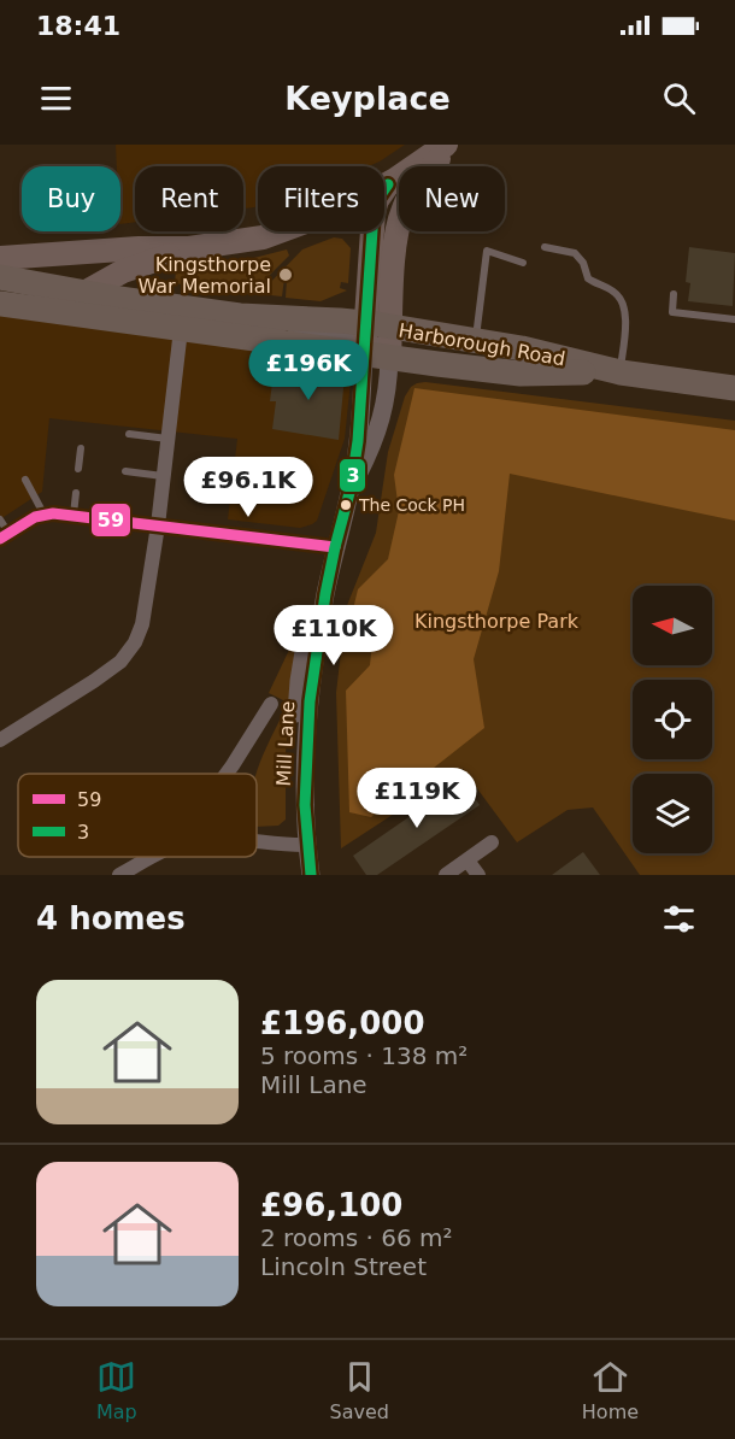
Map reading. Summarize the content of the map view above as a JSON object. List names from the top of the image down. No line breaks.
{"streets":{"highway":["Harborough Road"],"street":["Mill Lane"]},"crossings":[["Harborough Road","Mill Lane"]],"parks":["Kingsthorpe Park"],"places":["Kingsthorpe War Memorial","The Cock PH"],"lines":["transit line 3","transit line 59"],"legend":["59","3"],"north":"left","page":{"status":"18:41","header":"Keyplace","chip":["Buy","Rent","Filters","New"],"price":["£196K","£96.1K","£110K","£119K"],"heading":"4 homes","list":[{"name":"£196,000","note":"5 rooms · 138 m² · Mill Lane"},{"name":"£96,100","note":"2 rooms · 66 m² · Lincoln Street"}],"tabs":["Map","Saved","Home"]}}
